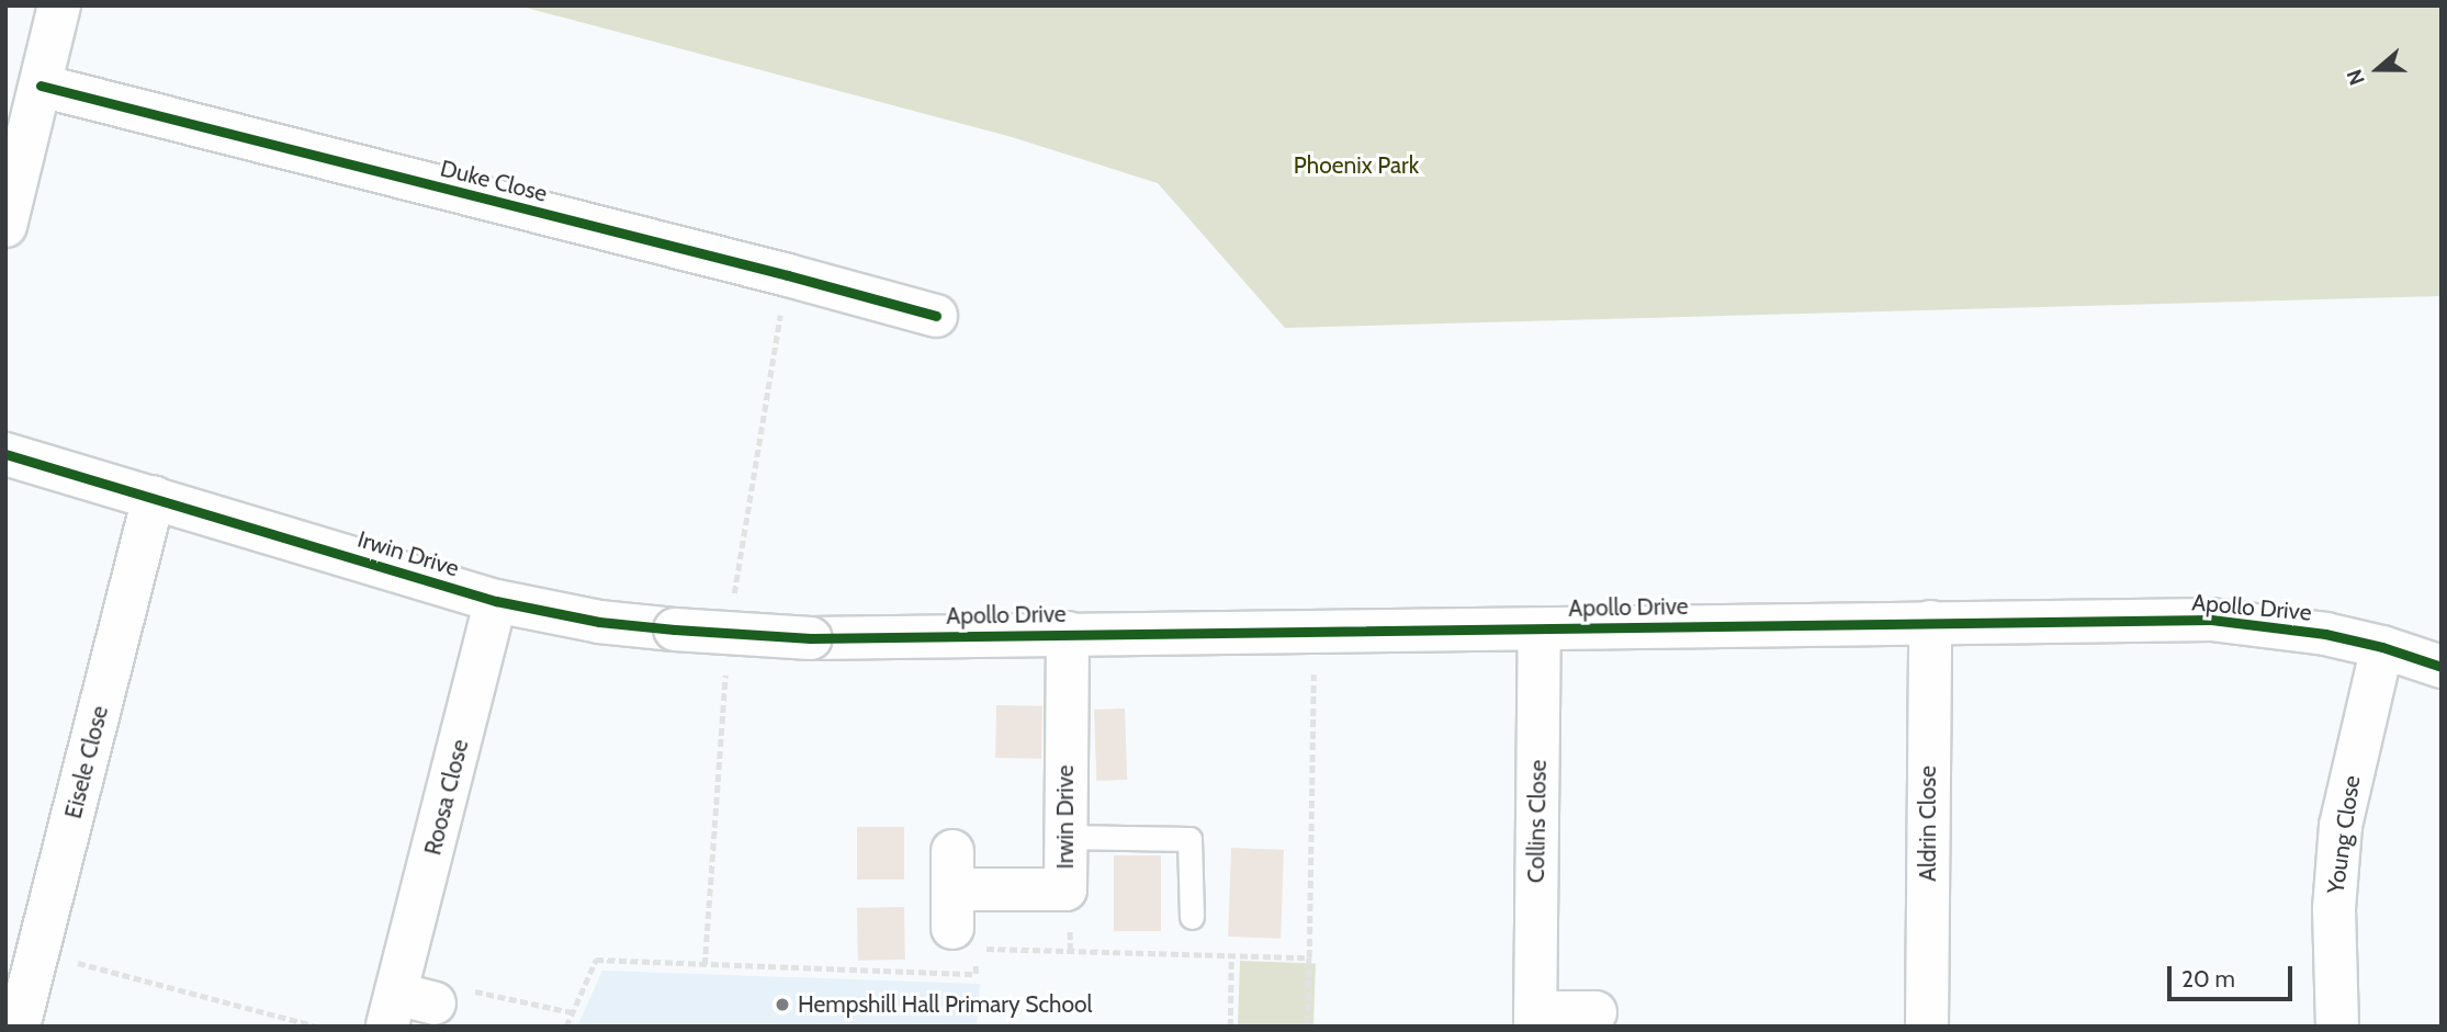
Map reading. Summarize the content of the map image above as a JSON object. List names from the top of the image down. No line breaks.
{"streets":{"street":["Duke Close","Irwin Drive","Apollo Drive","Eisele Close","Roosa Close","Collins Close","Aldrin Close","Young Close"]},"crossings":[["Irwin Drive","Apollo Drive"],["Irwin Drive","Eisele Close"],["Irwin Drive","Roosa Close"],["Apollo Drive","Collins Close"],["Apollo Drive","Aldrin Close"],["Apollo Drive","Young Close"]],"parks":["Phoenix Park"],"places":["Hempshill Hall Primary School"],"scale_bar":"20 m","north":"left"}
